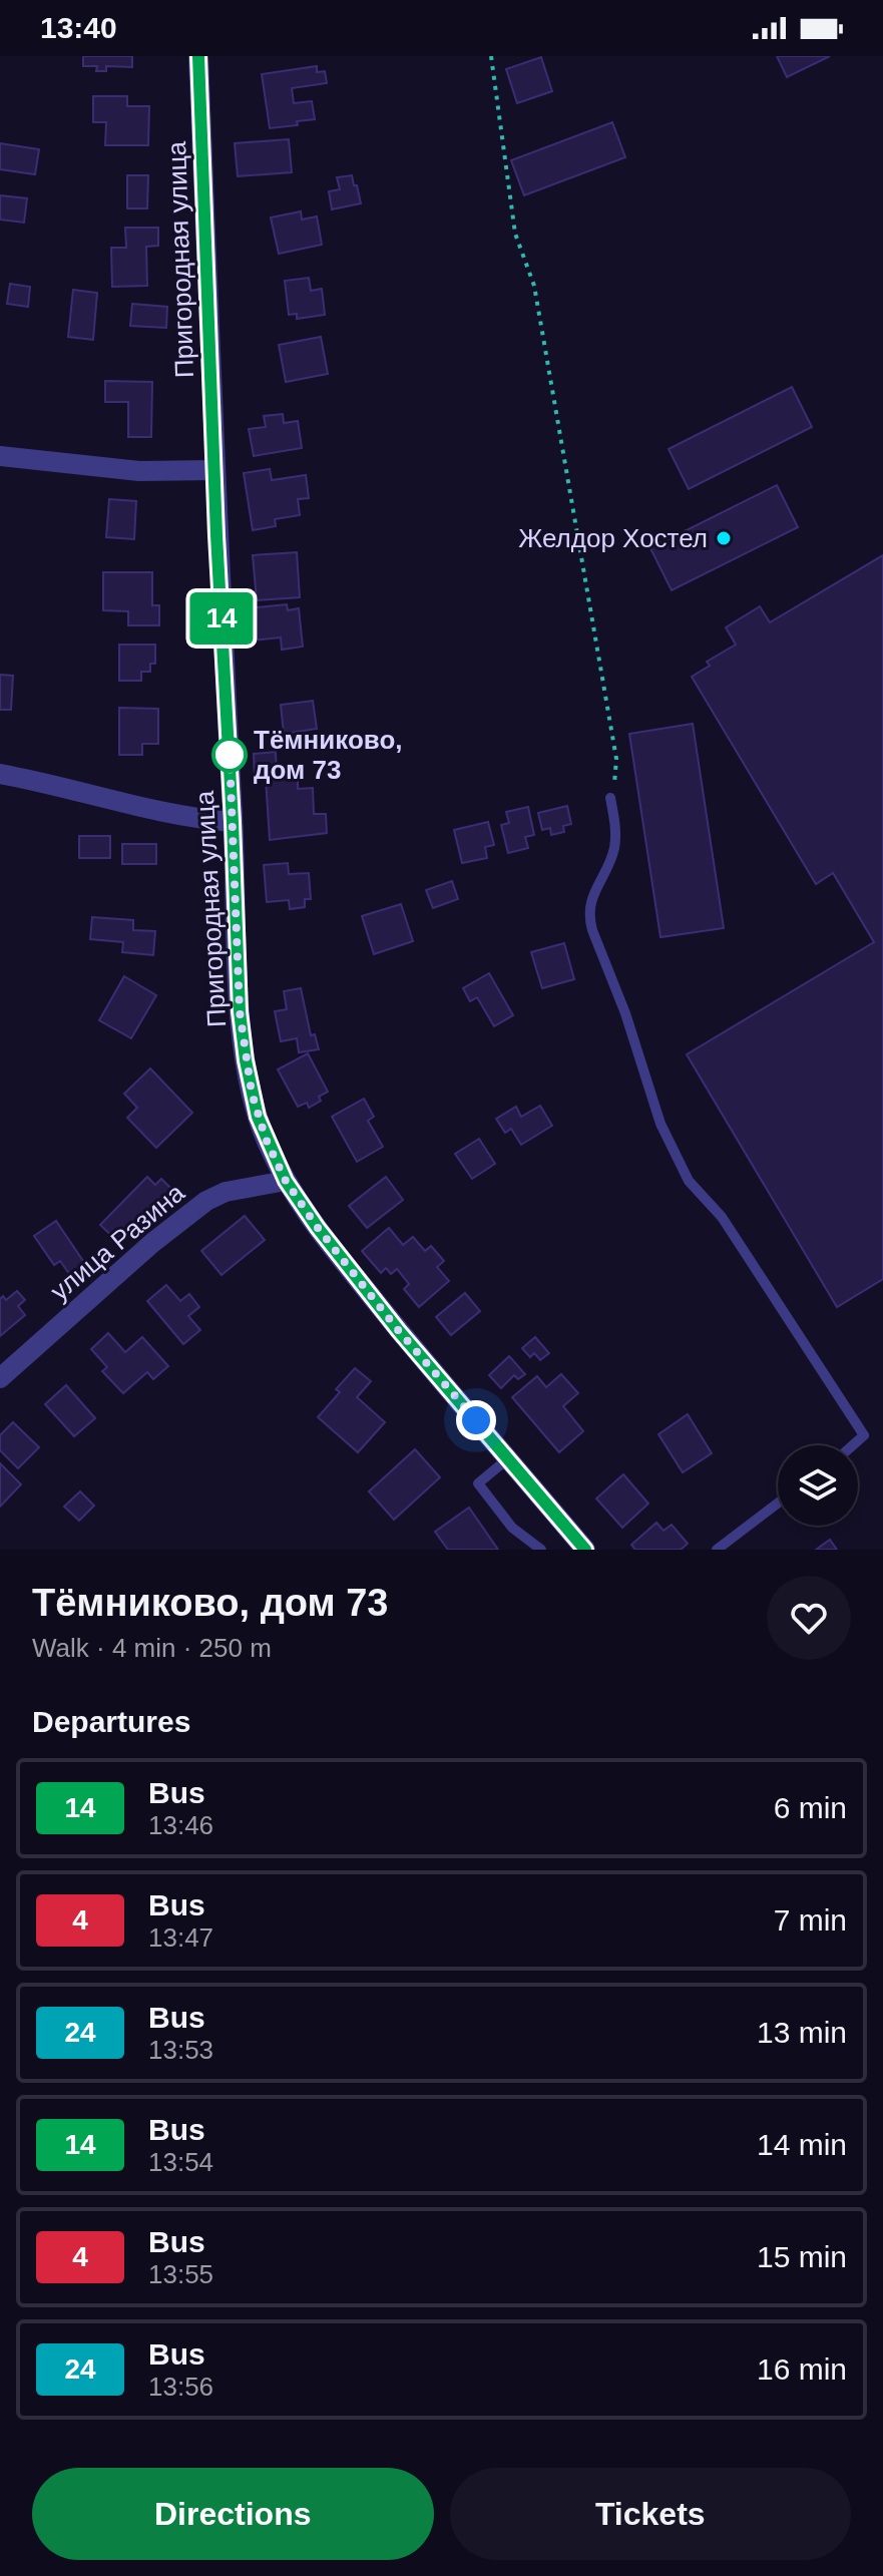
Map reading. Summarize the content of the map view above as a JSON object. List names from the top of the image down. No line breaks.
{"streets":{"street":["Пригородная улица","улица Разина"]},"crossings":[["Пригородная улица","улица Разина"]],"places":["Желдор Хостел","Тёмниково, дом 73"],"lines":["bus line 14"],"page":{"status":"13:40","on_map":"14","heading":[["Тёмниково, дом 73","Walk · 4 min · 250 m"],"Departures"],"list":[{"mark":"14","name":"Bus","note":"13:46","value":"6 min"},{"mark":"4","name":"Bus","note":"13:47","value":"7 min"},{"mark":"24","name":"Bus","note":"13:53","value":"13 min"},{"mark":"14","name":"Bus","note":"13:54","value":"14 min"},{"mark":"4","name":"Bus","note":"13:55","value":"15 min"},{"mark":"24","name":"Bus","note":"13:56","value":"16 min"}],"buttons":["Directions","Tickets"]}}
